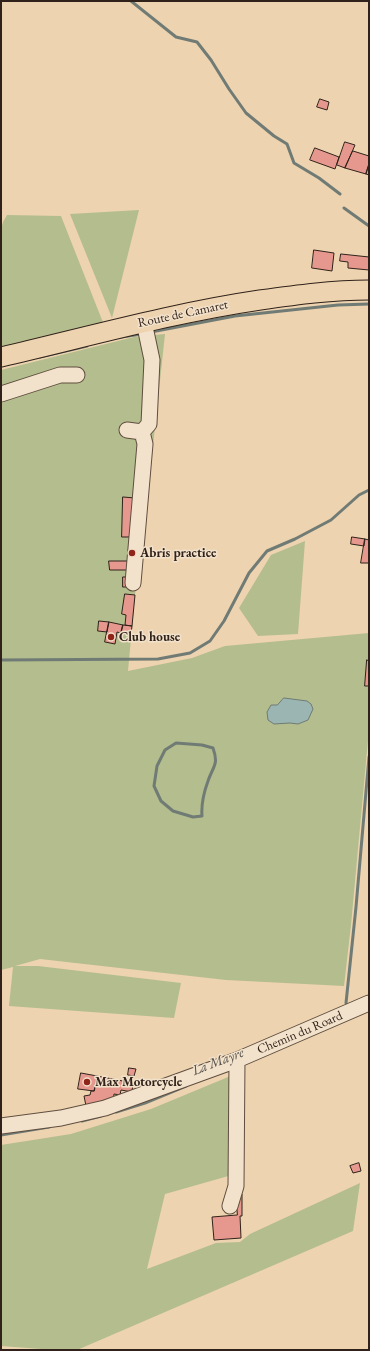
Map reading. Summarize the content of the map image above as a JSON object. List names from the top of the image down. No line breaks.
{"streets":{"main road":["Route de Camaret"],"street":["Chemin du Roard"]},"water":["La Mayre"],"places":["Abris practice","Club house","Max Motorcycle"]}
